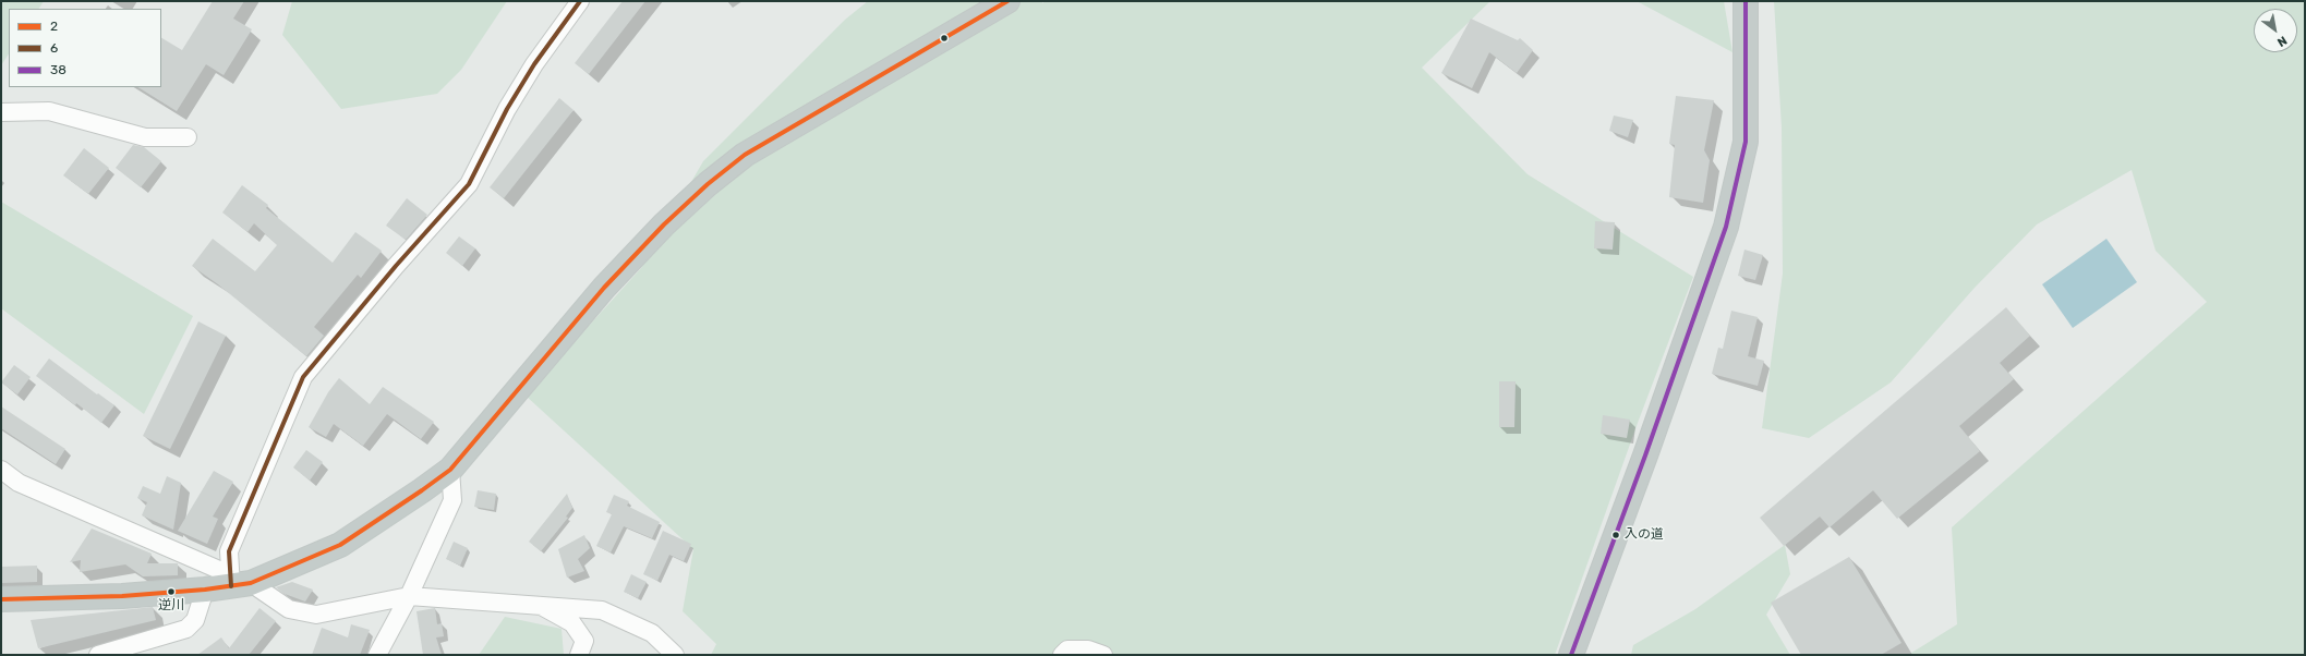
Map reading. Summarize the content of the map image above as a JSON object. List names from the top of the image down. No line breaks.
{"places":["入の道","逆川"],"lines":["transit line 2","transit line 6","transit line 38"],"legend":["2","6","38"],"north":"bottom right"}
